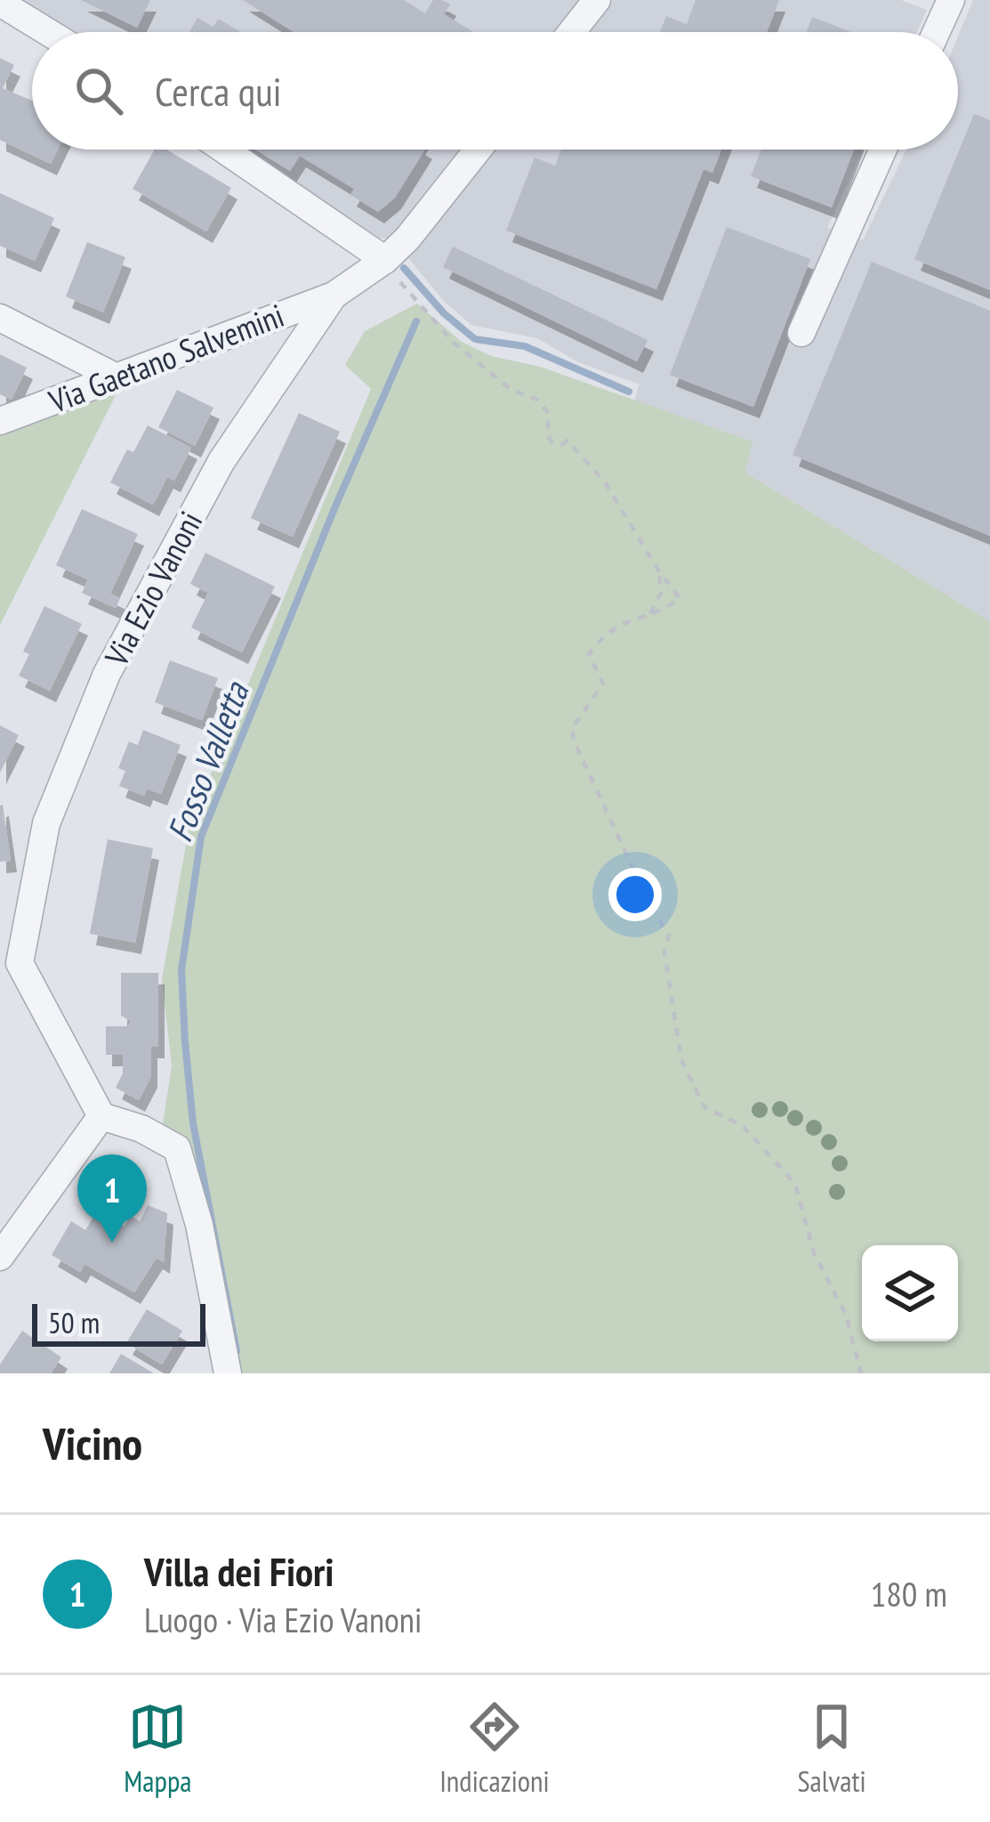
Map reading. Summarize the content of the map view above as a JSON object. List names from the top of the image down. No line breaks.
{"streets":{"street":["Via Gaetano Salvemini","Via Ezio Vanoni"]},"crossings":[["Via Gaetano Salvemini","Via Ezio Vanoni"]],"water":["Fosso Valletta"],"scale_bar":"50 m","page":{"search":"Cerca qui","pins":"1","scale":"50 m","heading":"Vicino","list":[{"mark":"1","name":"Villa dei Fiori","note":"Luogo · Via Ezio Vanoni","value":"180 m"}],"nav":["Mappa","Indicazioni","Salvati"]}}
